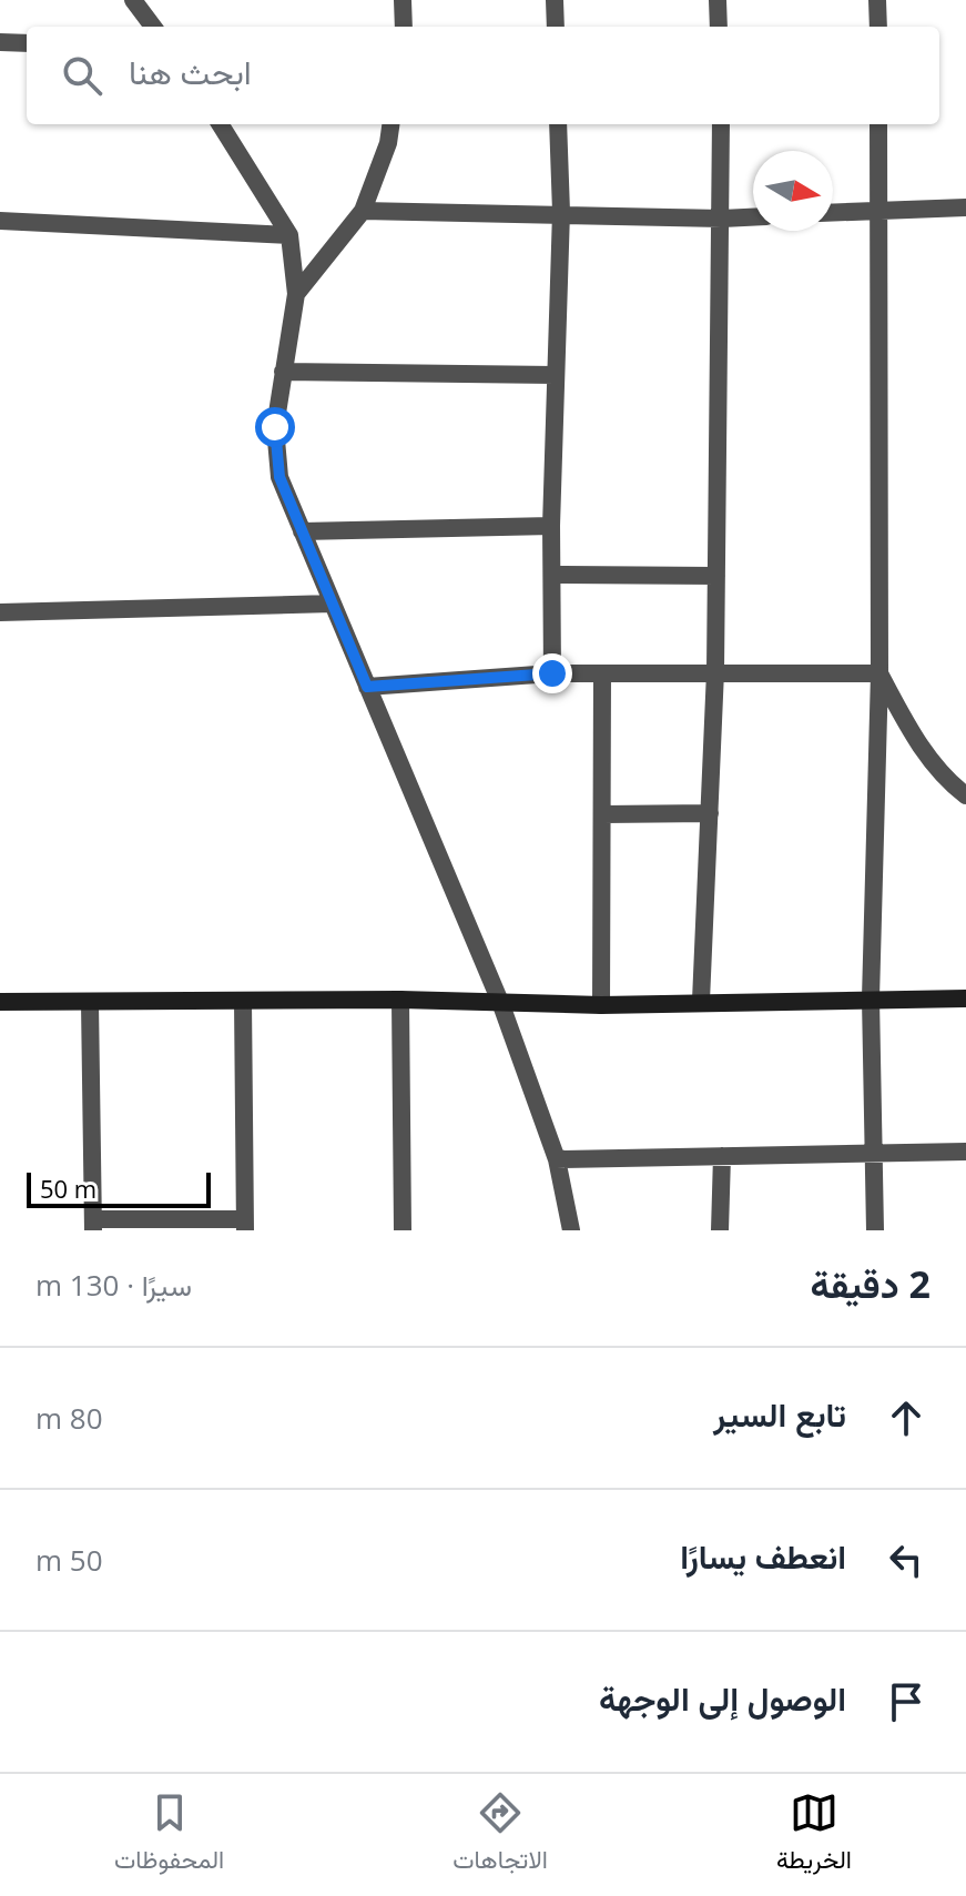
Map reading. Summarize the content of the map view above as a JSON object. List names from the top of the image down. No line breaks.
{"scale_bar":"50 m","north":"right","page":{"search":"ابحث هنا","scale":"50 m","heading":["2 دقيقة","سيرًا · 130 m"],"list":[["تابع السير","80 m"],["انعطف يسارًا","50 m"],"الوصول إلى الوجهة"],"nav":["الخريطة","الاتجاهات","المحفوظات"]}}
